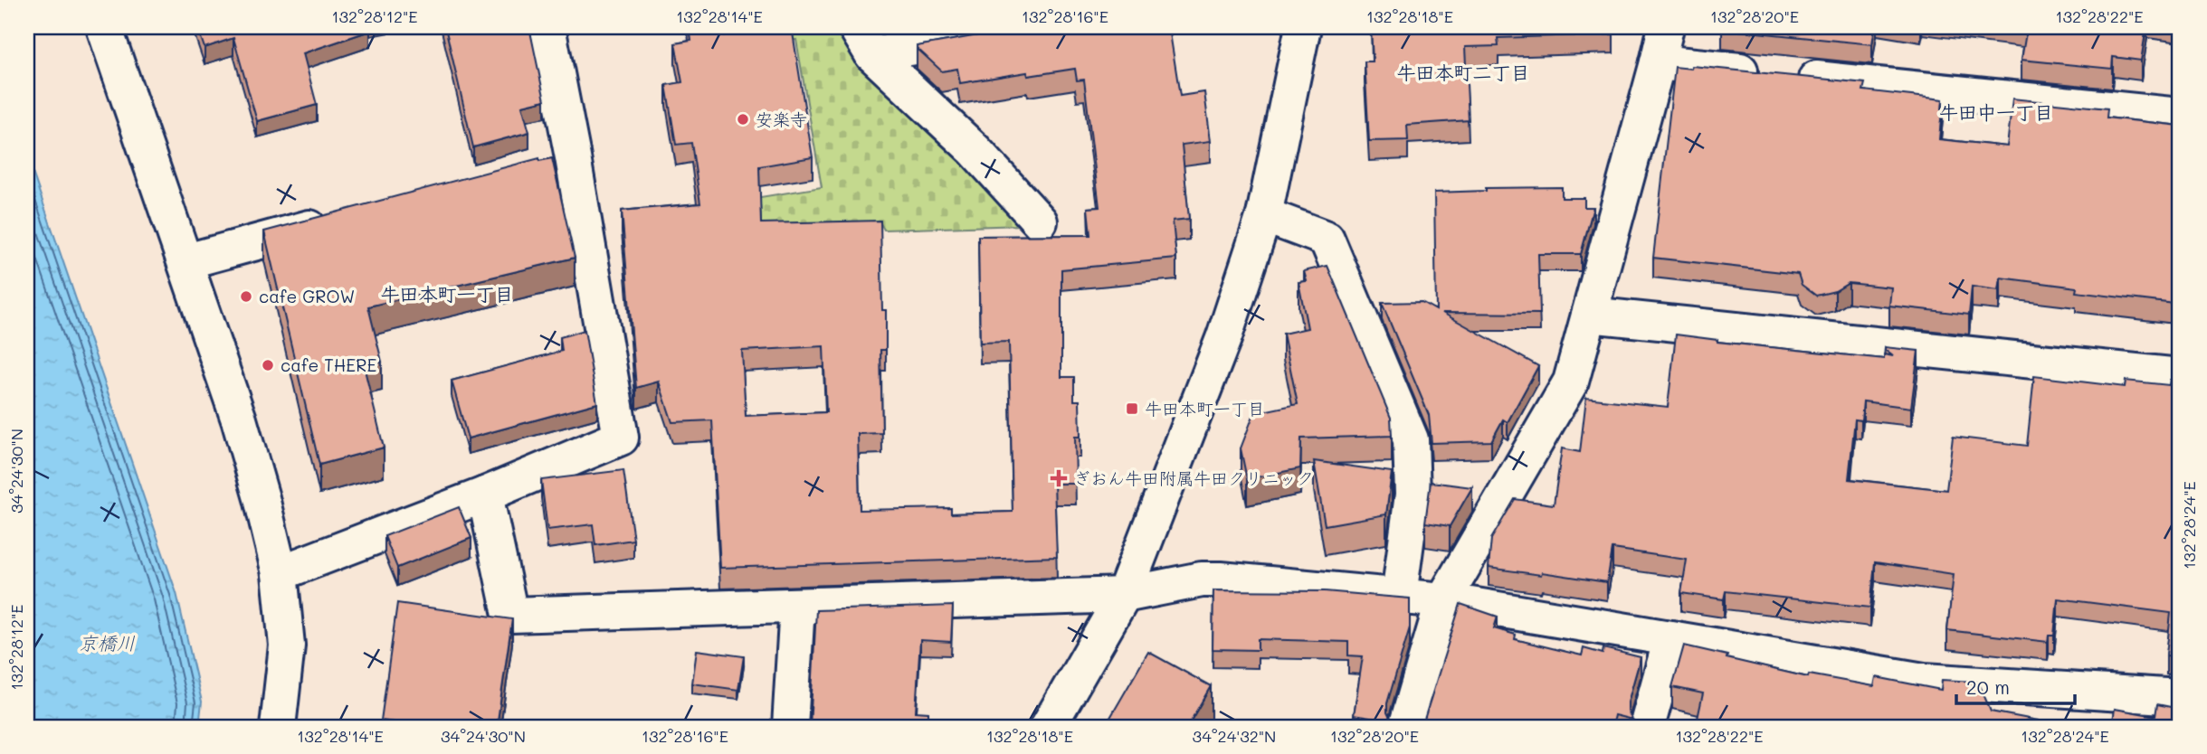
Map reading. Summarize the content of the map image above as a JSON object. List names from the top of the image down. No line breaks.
{"districts":["牛田本町二丁目","牛田中一丁目","牛田本町一丁目"],"water":["京橋川"],"places":{"other":["安楽寺","cafe GROW","cafe THERE"],"transit":["牛田本町一丁目"],"health":["ぎおん牛田附属牛田クリニック"]},"scale_bar":"20 m","coordinates":["132°28'12\"E","132°28'14\"E","132°28'16\"E","132°28'18\"E","132°28'20\"E","132°28'22\"E","34°24'30\"N","132°28'24\"E","34°24'32\"N"]}
